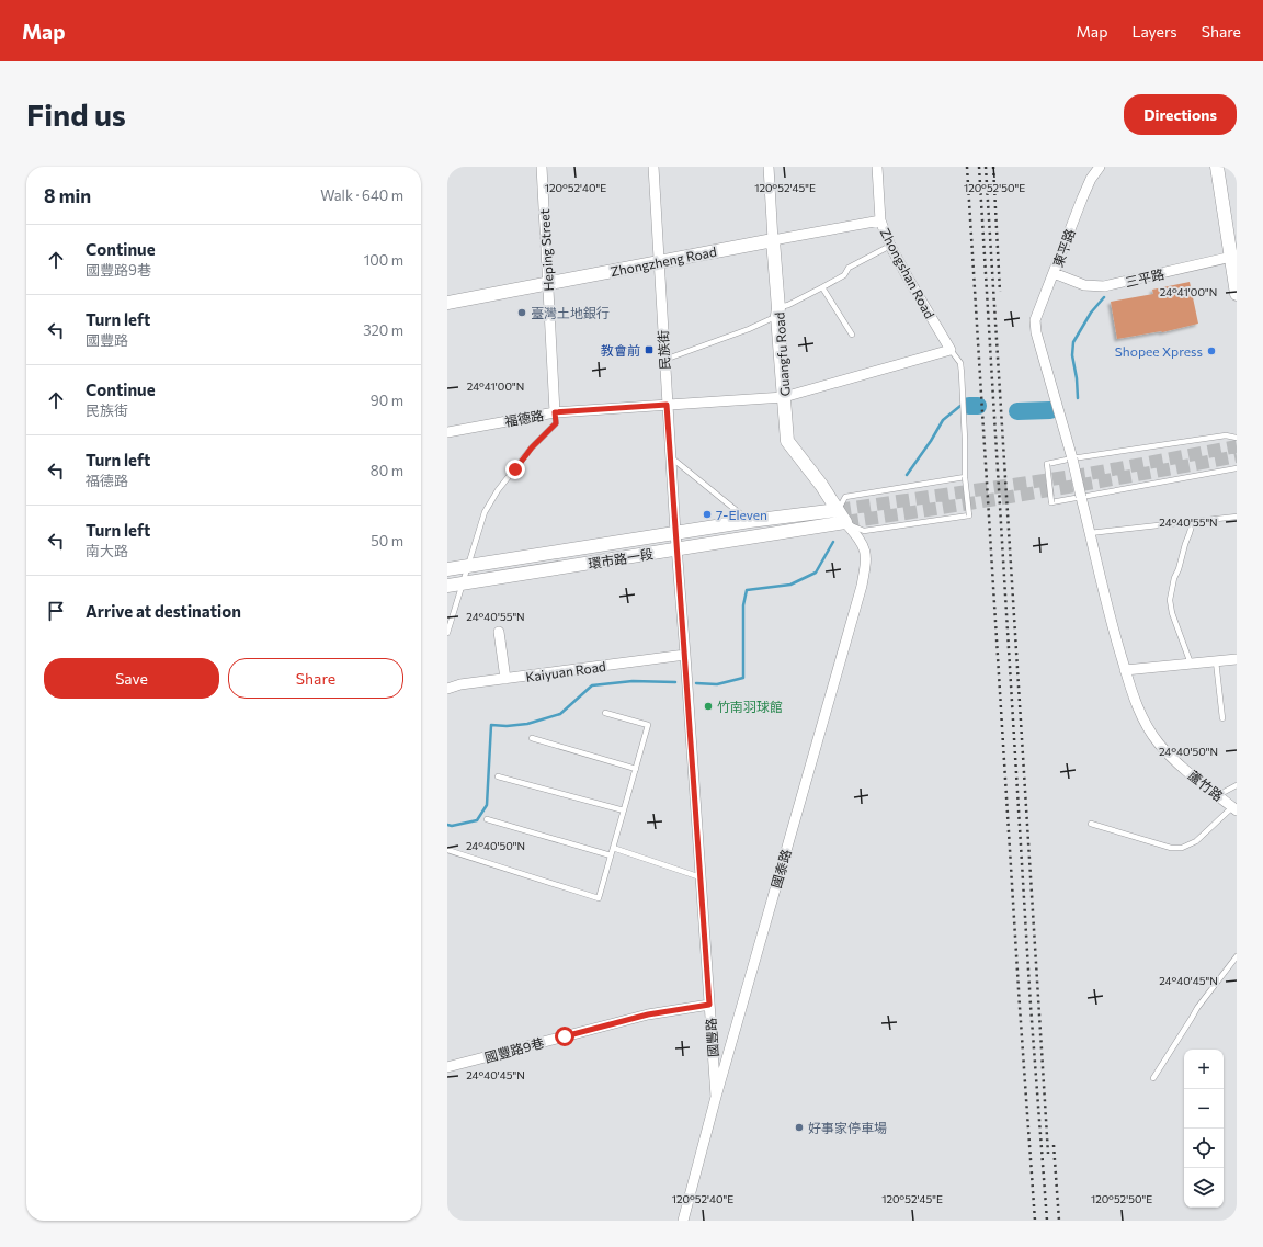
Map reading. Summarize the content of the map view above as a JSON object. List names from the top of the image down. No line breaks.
{"streets":{"main road":["Zhongzheng Road","Guangfu Road","環市路一段"],"street":["東平路","Heping Street","Zhongshan Road","三平路","民族街","福德路","Kaiyuan Road","蘆竹路","國泰路","國豐路","國豐路9巷"]},"crossings":[["東平路","三平路"],["東平路","蘆竹路"],["Heping Street","Zhongzheng Road"],["Heping Street","福德路"],["Zhongzheng Road","Zhongshan Road"],["Zhongzheng Road","民族街"],["Zhongzheng Road","Guangfu Road"],["Zhongshan Road","福德路"],["民族街","福德路"],["民族街","環市路一段"],["民族街","國豐路"],["Guangfu Road","福德路"],["Guangfu Road","環市路一段"],["Guangfu Road","國泰路"],["環市路一段","國泰路"],["環市路一段","國豐路"],["Kaiyuan Road","國豐路"],["國泰路","國豐路"],["國豐路","國豐路9巷"]],"places":{"other":["臺灣土地銀行","Shopee Xpress","7-Eleven","竹南羽球館","好事家停車場"],"transit":["教會前"]},"page":{"header":"Map","nav":["Map","Layers","Share"],"buttons":["Directions",["Save","Share"]],"title":"Find us","heading":["8 min","Walk · 640 m"],"list":[["Continue","國豐路9巷","100 m"],["Turn left","國豐路","320 m"],["Continue","民族街","90 m"],["Turn left","福德路","80 m"],["Turn left","南大路","50 m"],"Arrive at destination"],"map_buttons":["+","−"]},"coordinates":["120°52'40\"E","120°52'45\"E","120°52'50\"E","24°41'00\"N","24°40'55\"N","24°40'50\"N","24°40'45\"N"]}
